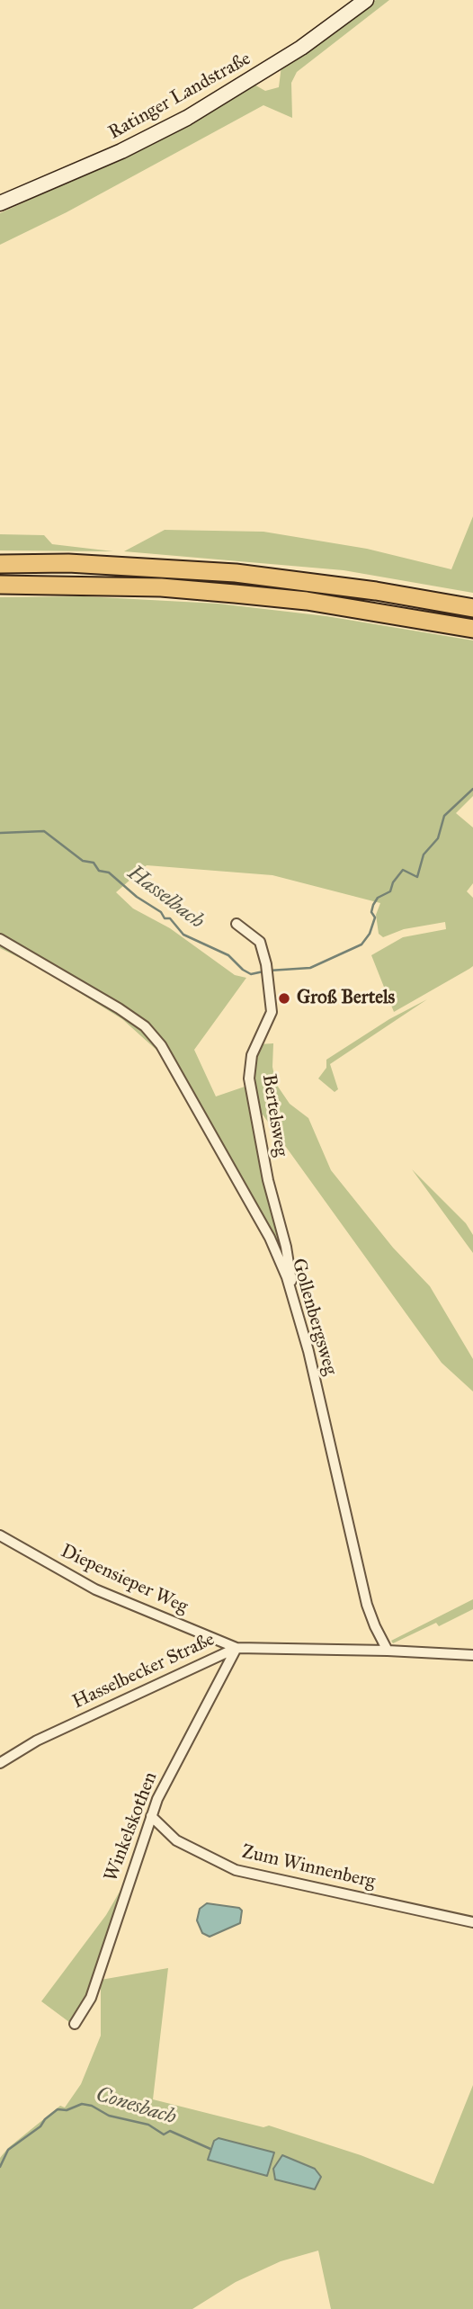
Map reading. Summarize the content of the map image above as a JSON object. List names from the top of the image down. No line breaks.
{"streets":{"main road":["Ratinger Landstraße"],"street":["Bertelsweg","Gollenbergsweg","Diepensieper Weg","Hasselbecker Straße","Winkelskothen","Zum Winnenberg"]},"crossings":[["Bertelsweg","Gollenbergsweg"],["Gollenbergsweg","Hasselbecker Straße"],["Diepensieper Weg","Hasselbecker Straße"],["Diepensieper Weg","Winkelskothen"],["Hasselbecker Straße","Winkelskothen"],["Winkelskothen","Zum Winnenberg"]],"water":["Hasselbach","Conesbach"],"places":["Groß Bertels"]}
